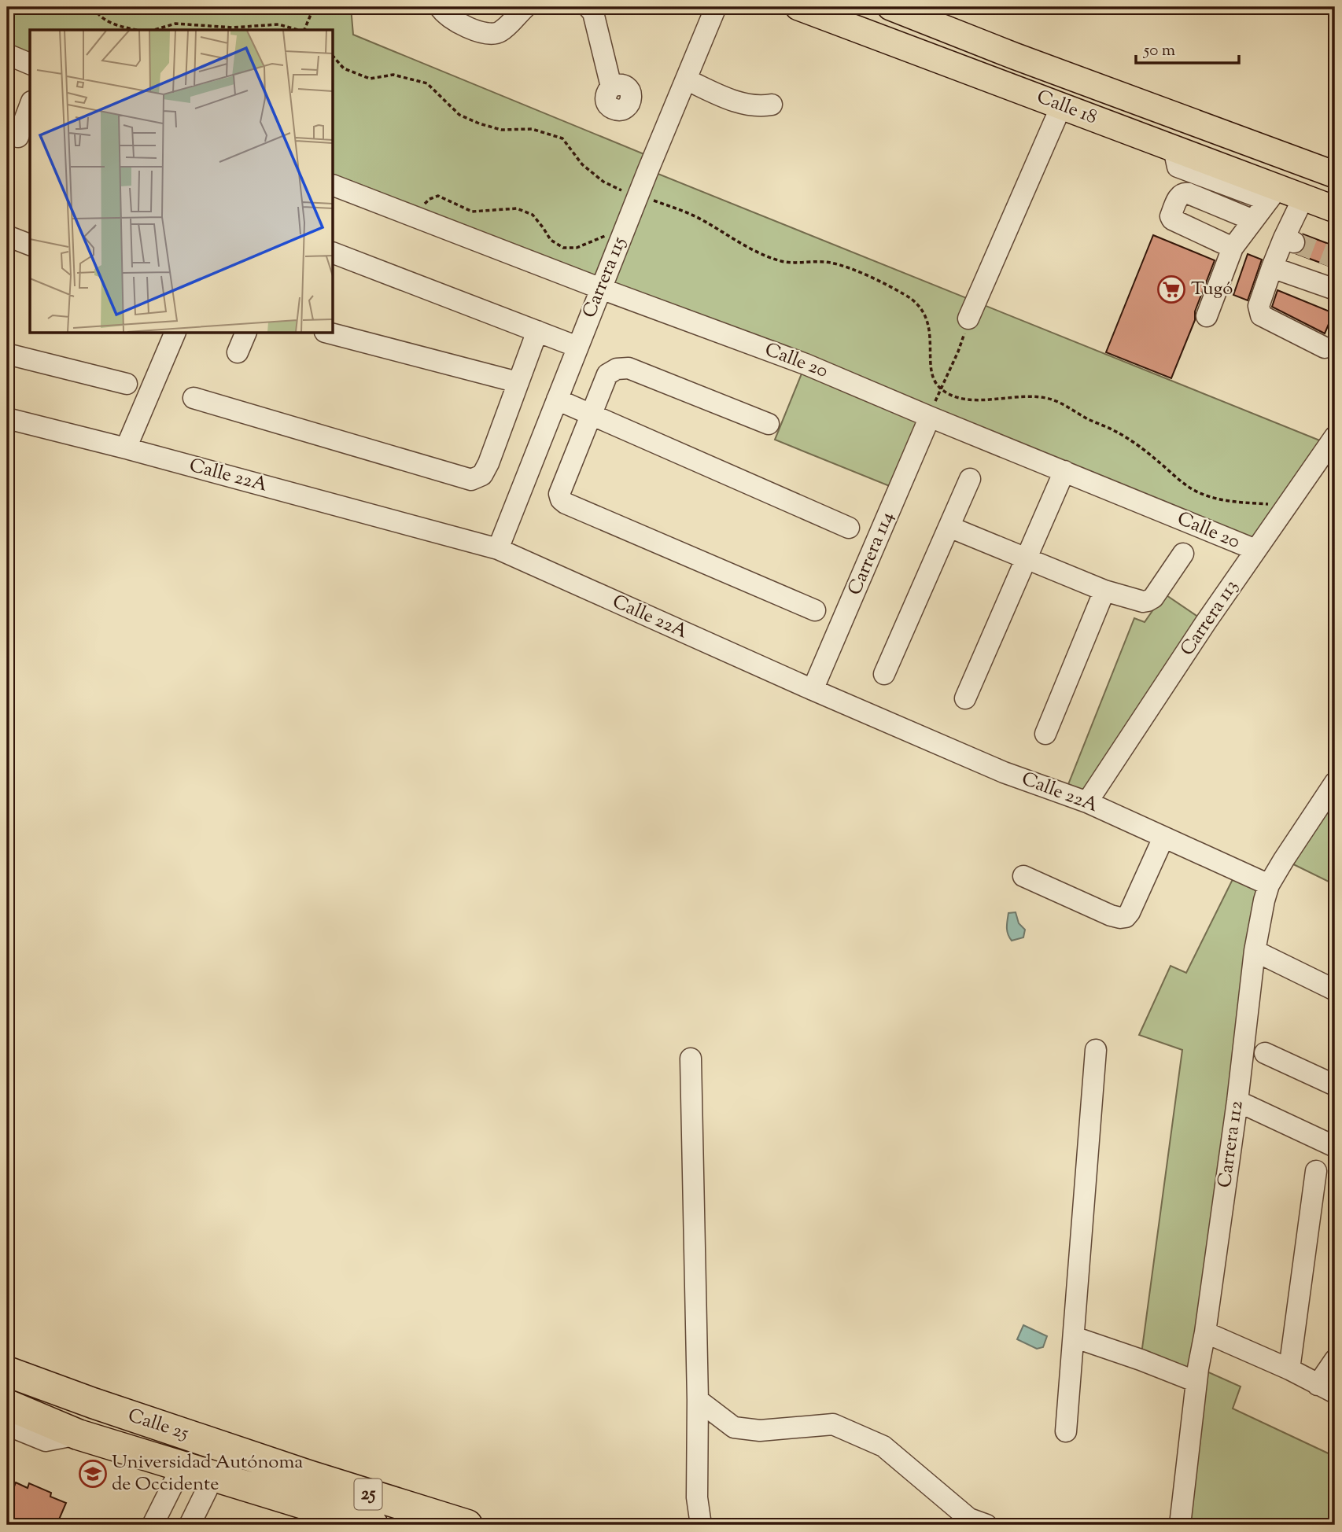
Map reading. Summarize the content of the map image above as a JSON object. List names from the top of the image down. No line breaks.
{"streets":{"highway":["Calle 25","25"],"main road":["Calle 18"],"street":["Carrera 115","Calle 20","Calle 22A","Carrera 114","Carrera 113","Carrera 112"]},"crossings":[["Carrera 115","Calle 20"],["Carrera 115","Calle 22A"],["Calle 20","Carrera 114"],["Calle 20","Carrera 113"],["Calle 22A","Carrera 114"],["Calle 22A","Carrera 113"],["Calle 22A","Carrera 112"]],"places":{"supermarket":["Tugó"],"school or university":["Universidad Autónoma de Occidente"]},"scale_bar":"50 m"}
